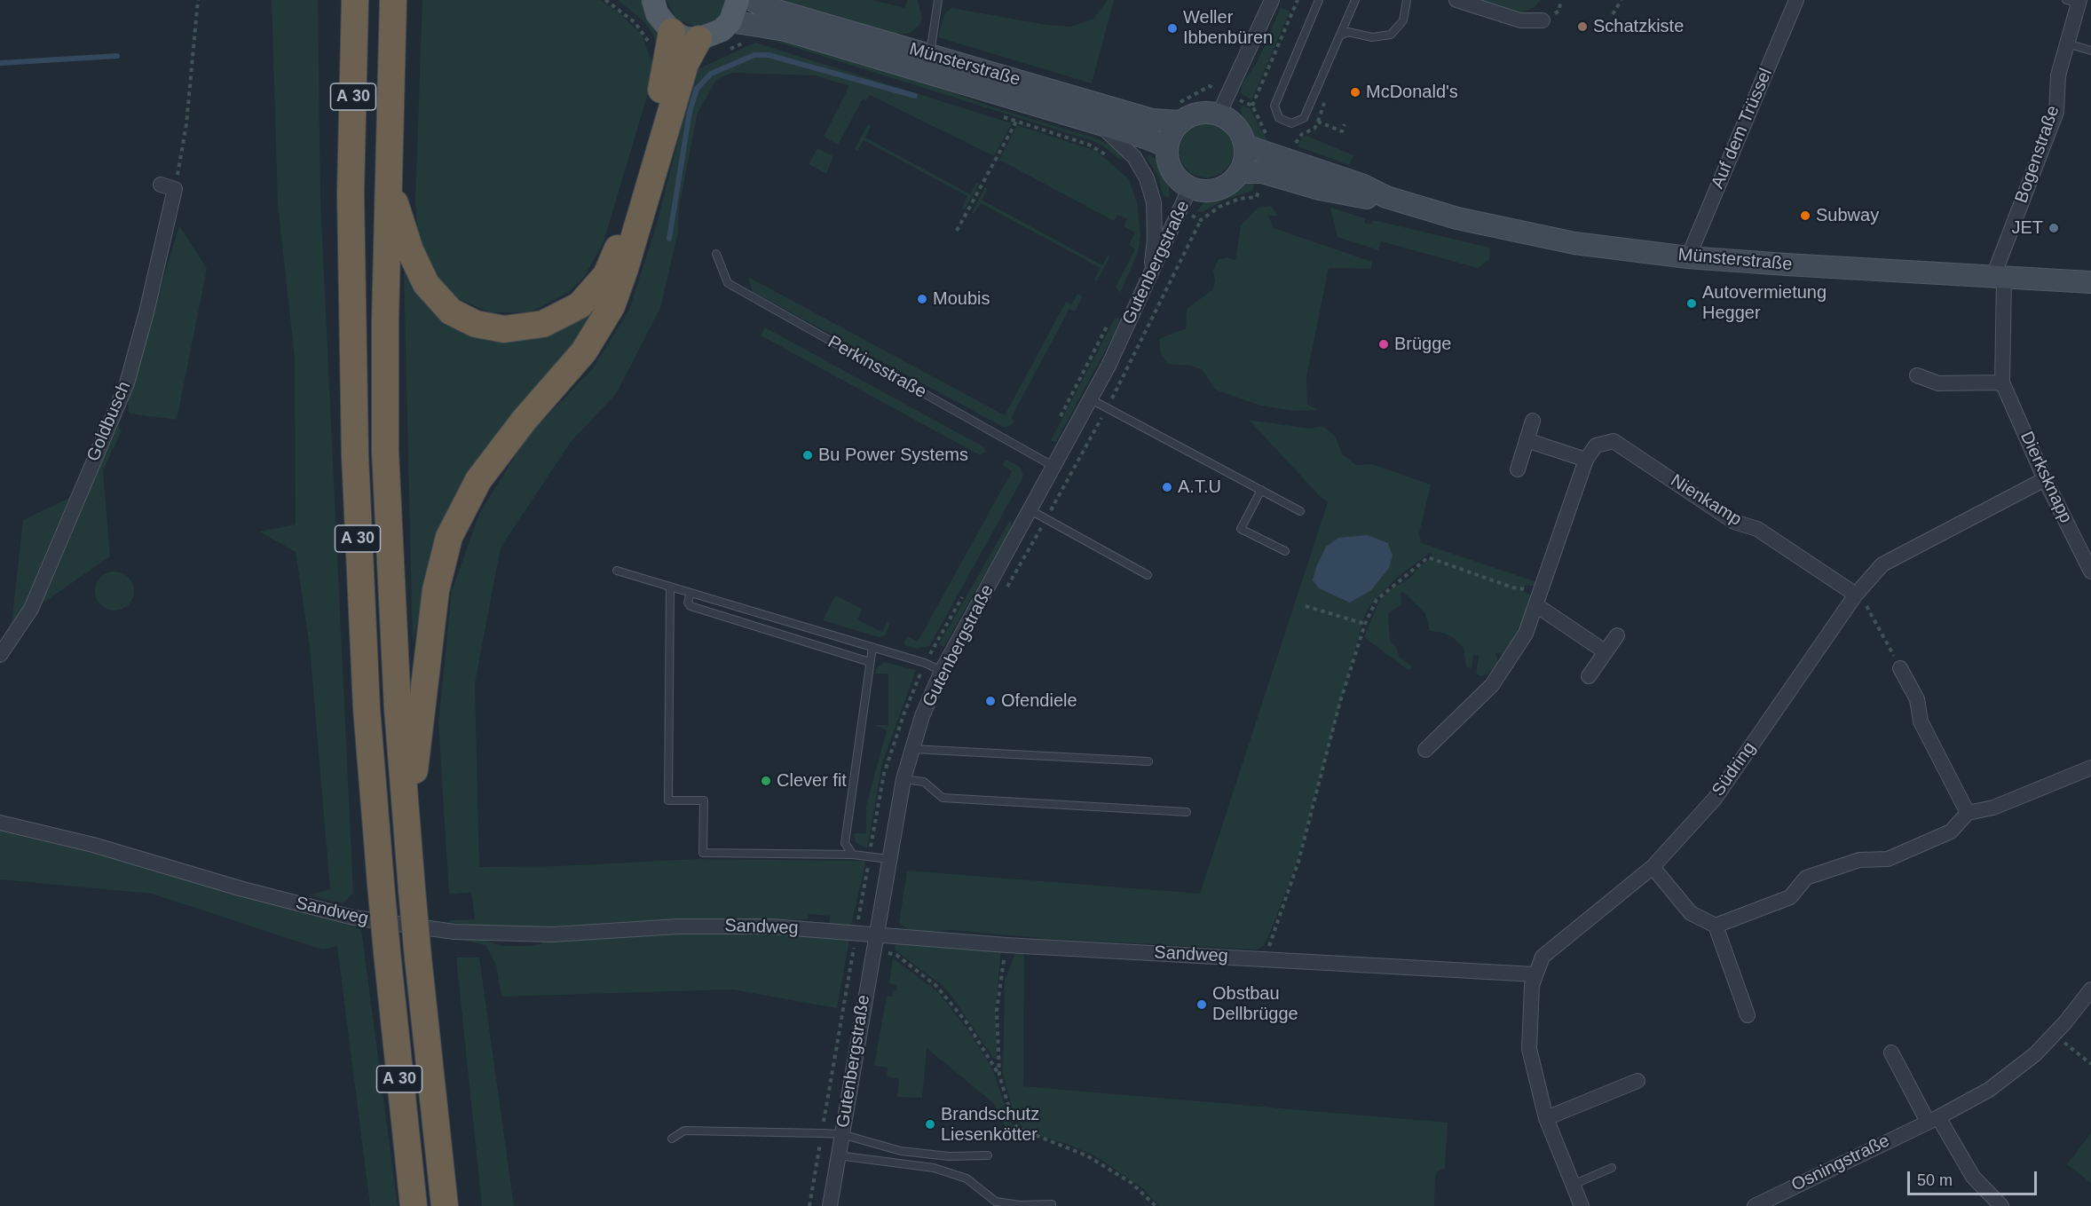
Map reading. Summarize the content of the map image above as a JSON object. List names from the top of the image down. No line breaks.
{"streets":{"highway":["A 30"],"main road":["Münsterstraße"],"street":["Auf dem Trüssel","Bogenstraße","Gutenbergstraße","Goldbusch","Dierksknapp","Nienkamp","Südring","Sandweg","Osningstraße"],"lane":["Perkinsstraße"]},"crossings":[["Münsterstraße","Auf dem Trüssel"],["Münsterstraße","Bogenstraße"],["Münsterstraße","Gutenbergstraße"],["Münsterstraße","Dierksknapp"],["Bogenstraße","Dierksknapp"],["Gutenbergstraße","Perkinsstraße"],["Gutenbergstraße","Sandweg"],["Dierksknapp","Südring"],["Nienkamp","Südring"],["Südring","Sandweg"]],"places":["Schatzkiste","Weller Ibbenbüren","McDonald's","Subway","JET","Moubis","Autovermietung Hegger","Brügge","Bu Power Systems","A.T.U","Ofendiele","Clever fit","Obstbau Dellbrügge","Brandschutz Liesenkötter"],"scale_bar":"50 m"}
